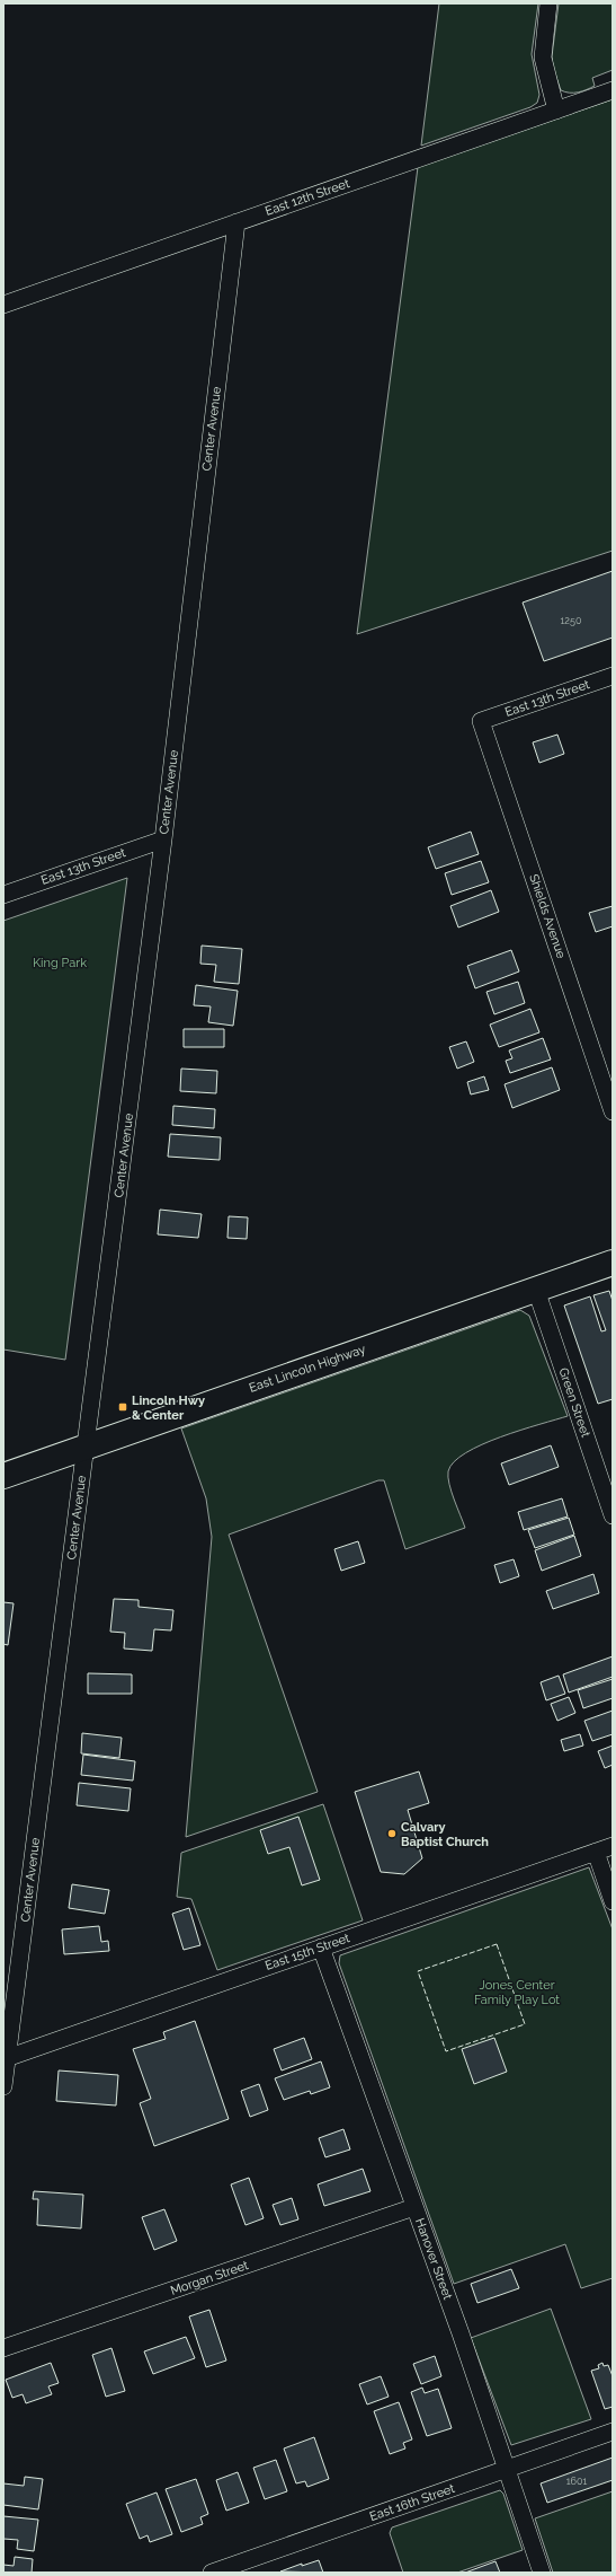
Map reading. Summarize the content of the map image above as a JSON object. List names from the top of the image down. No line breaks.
{"streets":{"main road":["East Lincoln Highway"],"street":["East 12th Street","Center Avenue","East 13th Street","Shields Avenue","Green Street","East 15th Street","Hanover Street","Morgan Street","East 16th Street"]},"crossings":[["East 12th Street","Center Avenue"],["Center Avenue","East 13th Street"],["Center Avenue","East Lincoln Highway"],["Center Avenue","East 15th Street"],["East 13th Street","Shields Avenue"],["East Lincoln Highway","Green Street"],["East 15th Street","Hanover Street"],["Hanover Street","Morgan Street"],["Hanover Street","East 16th Street"]],"parks":["King Park","Jones Center Family Play Lot"],"places":{"transit":["Lincoln Hwy & Center"],"other":["Calvary Baptist Church"]},"house_numbers":["1250","1601"]}
